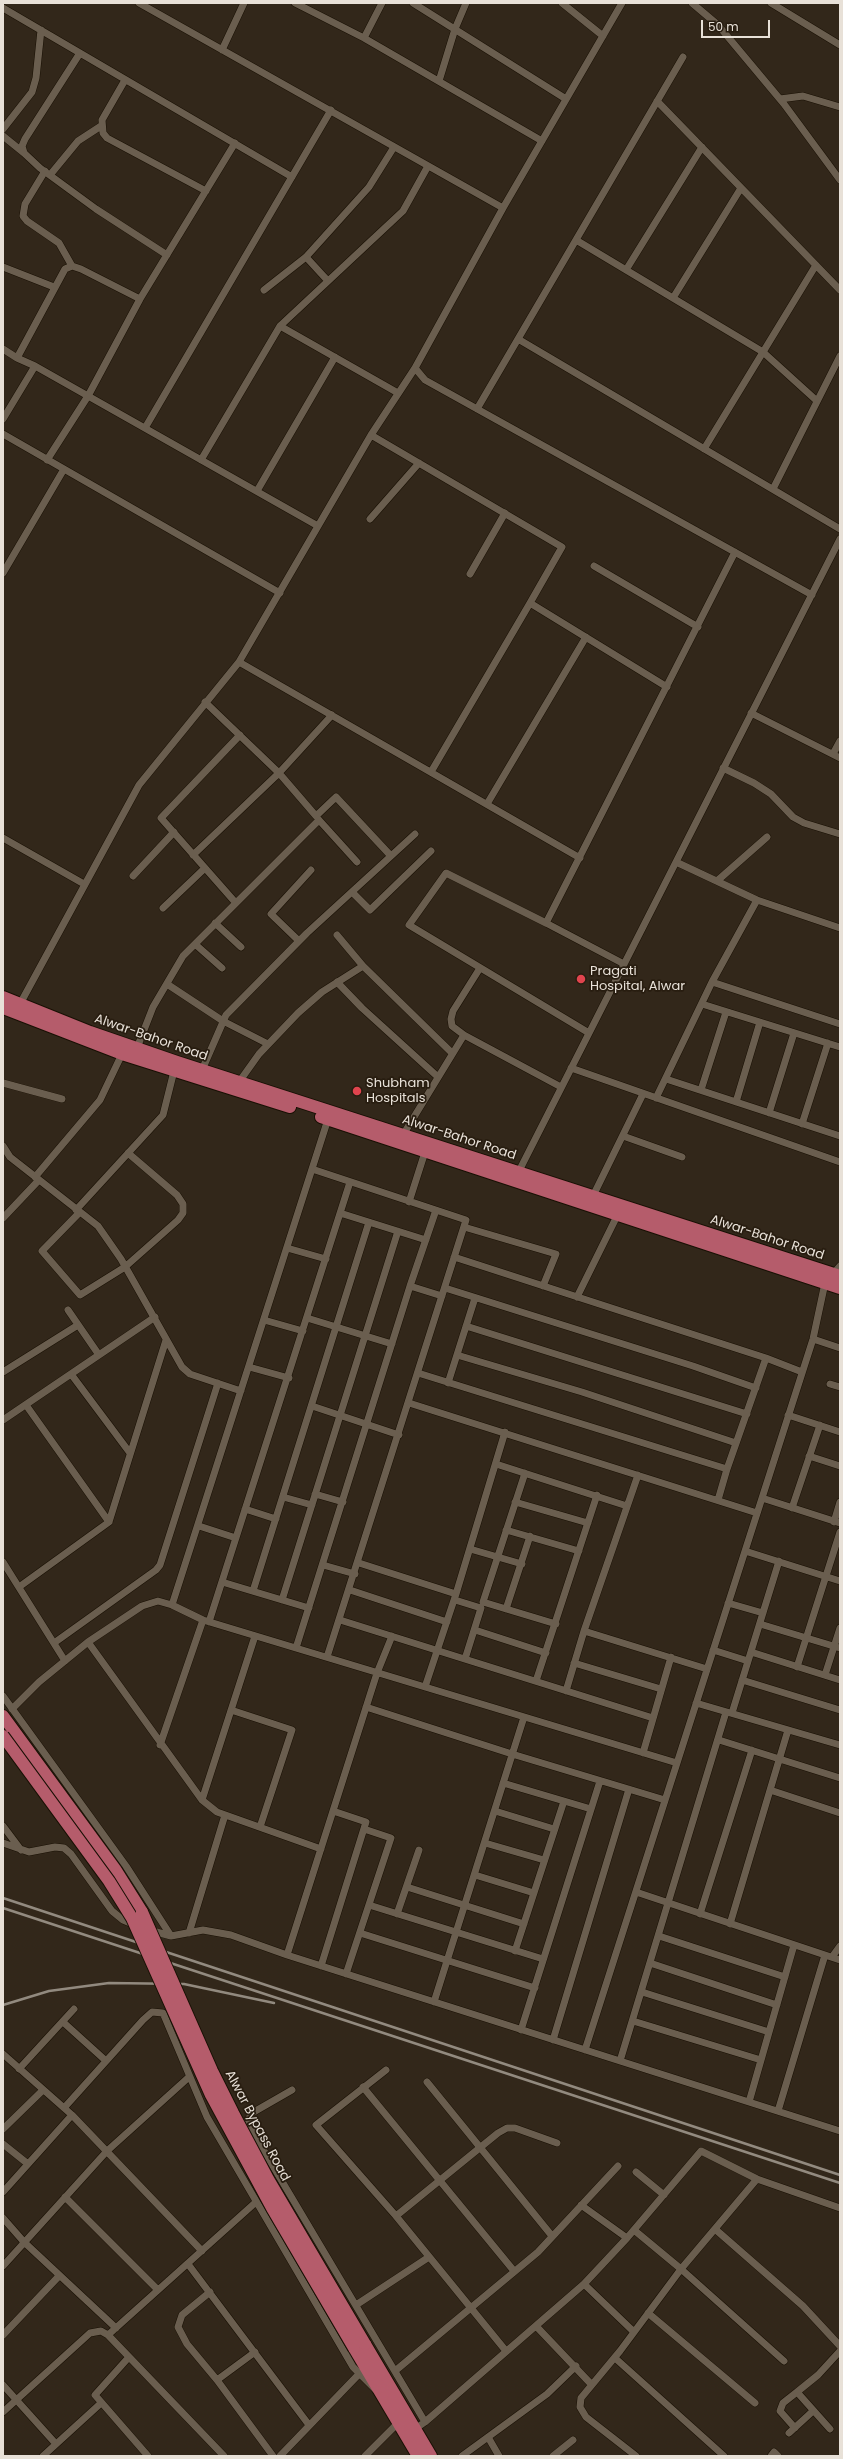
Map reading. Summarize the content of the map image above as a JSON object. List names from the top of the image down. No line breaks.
{"streets":{"main road":["Alwar-Bahor Road","Alwar Bypass Road"]},"places":["Pragati Hospital, Alwar","Shubham Hospitals"],"scale_bar":"50 m"}
